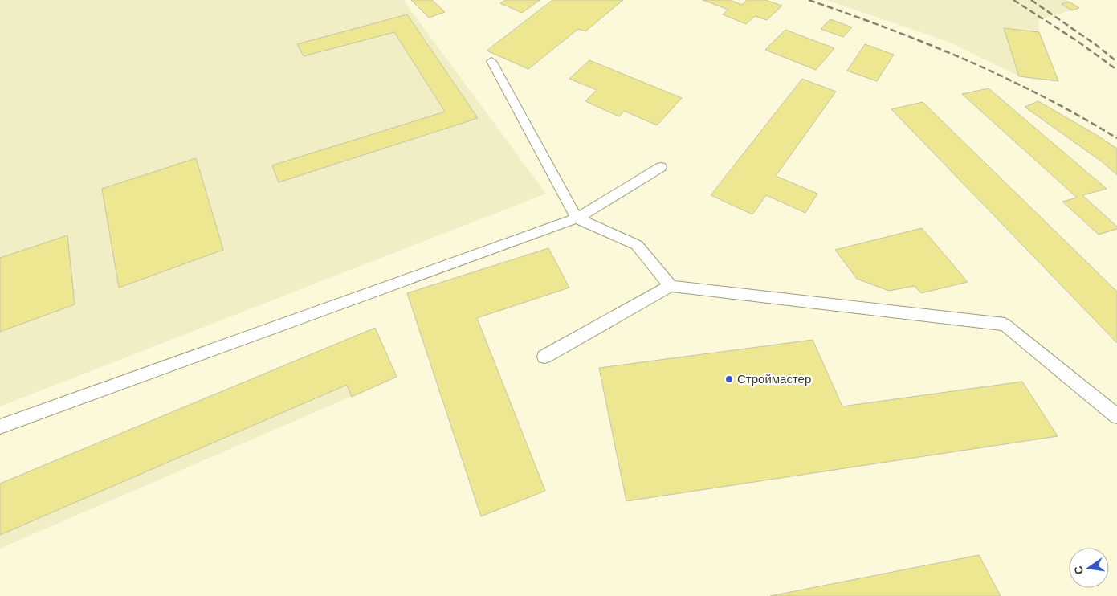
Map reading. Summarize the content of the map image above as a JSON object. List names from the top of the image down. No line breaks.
{"places":["Строймастер"],"north":"left"}
